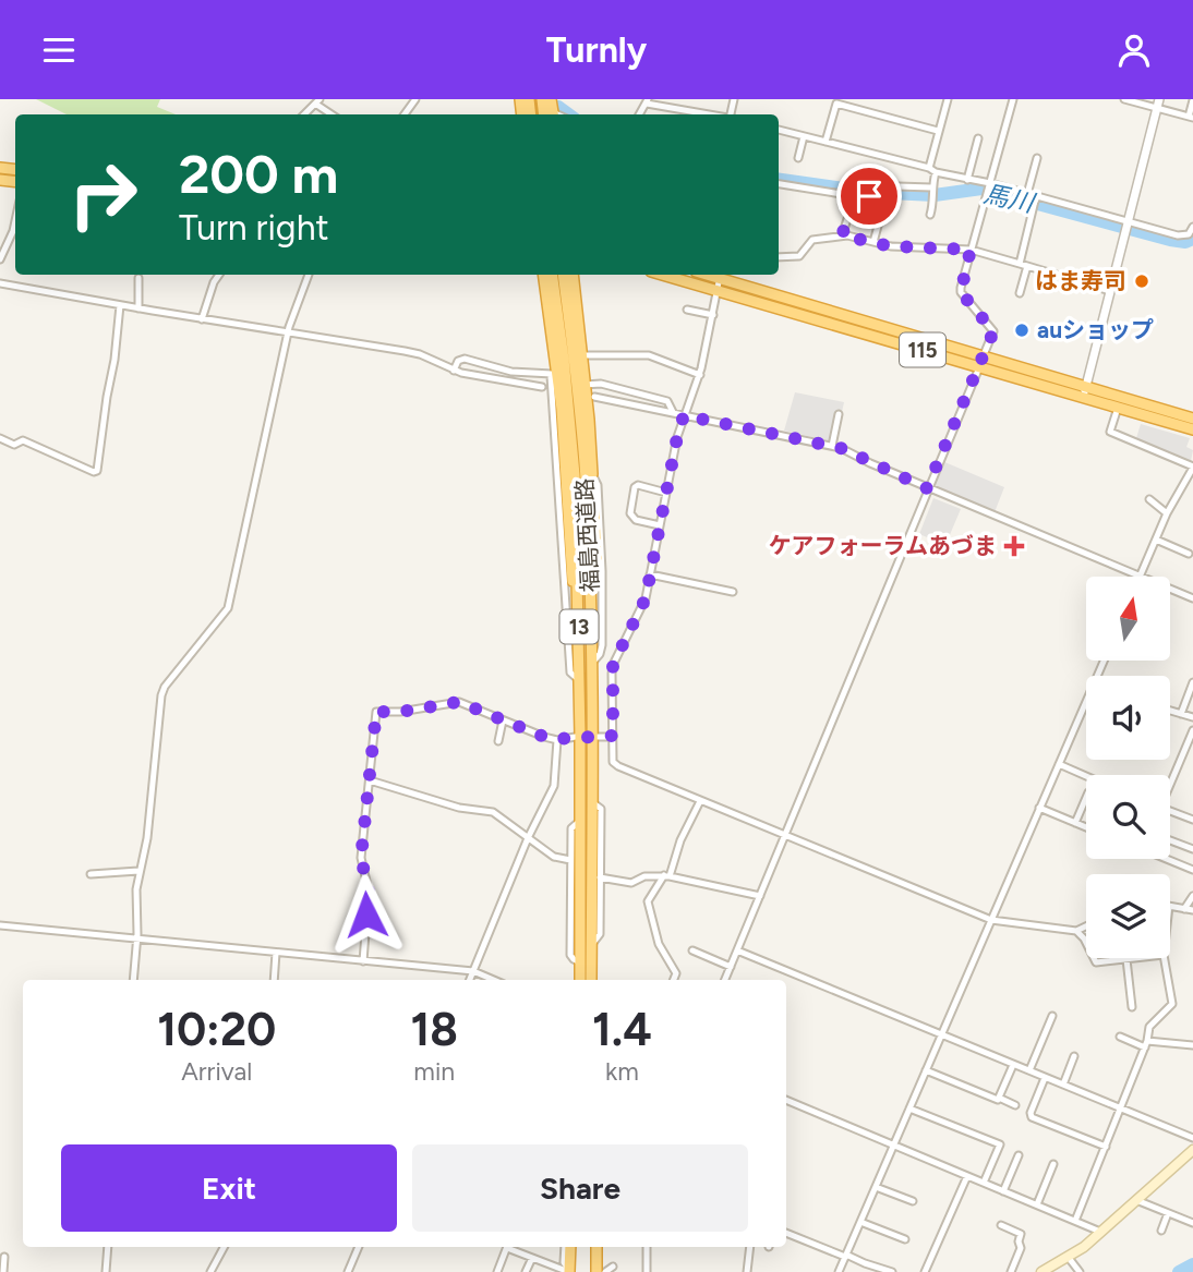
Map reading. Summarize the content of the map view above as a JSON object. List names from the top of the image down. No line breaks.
{"streets":{"highway":["115","福島西道路","13"]},"water":["馬川"],"places":{"other":["はま寿司","auショップ"],"health":["ケアフォーラムあづま"]},"north":"top","page":{"header":"Turnly","turn":["200 m","Turn right"],"eta":["10:20","Arrival","18","min","1.4","km"],"buttons":["Exit","Share"]}}
